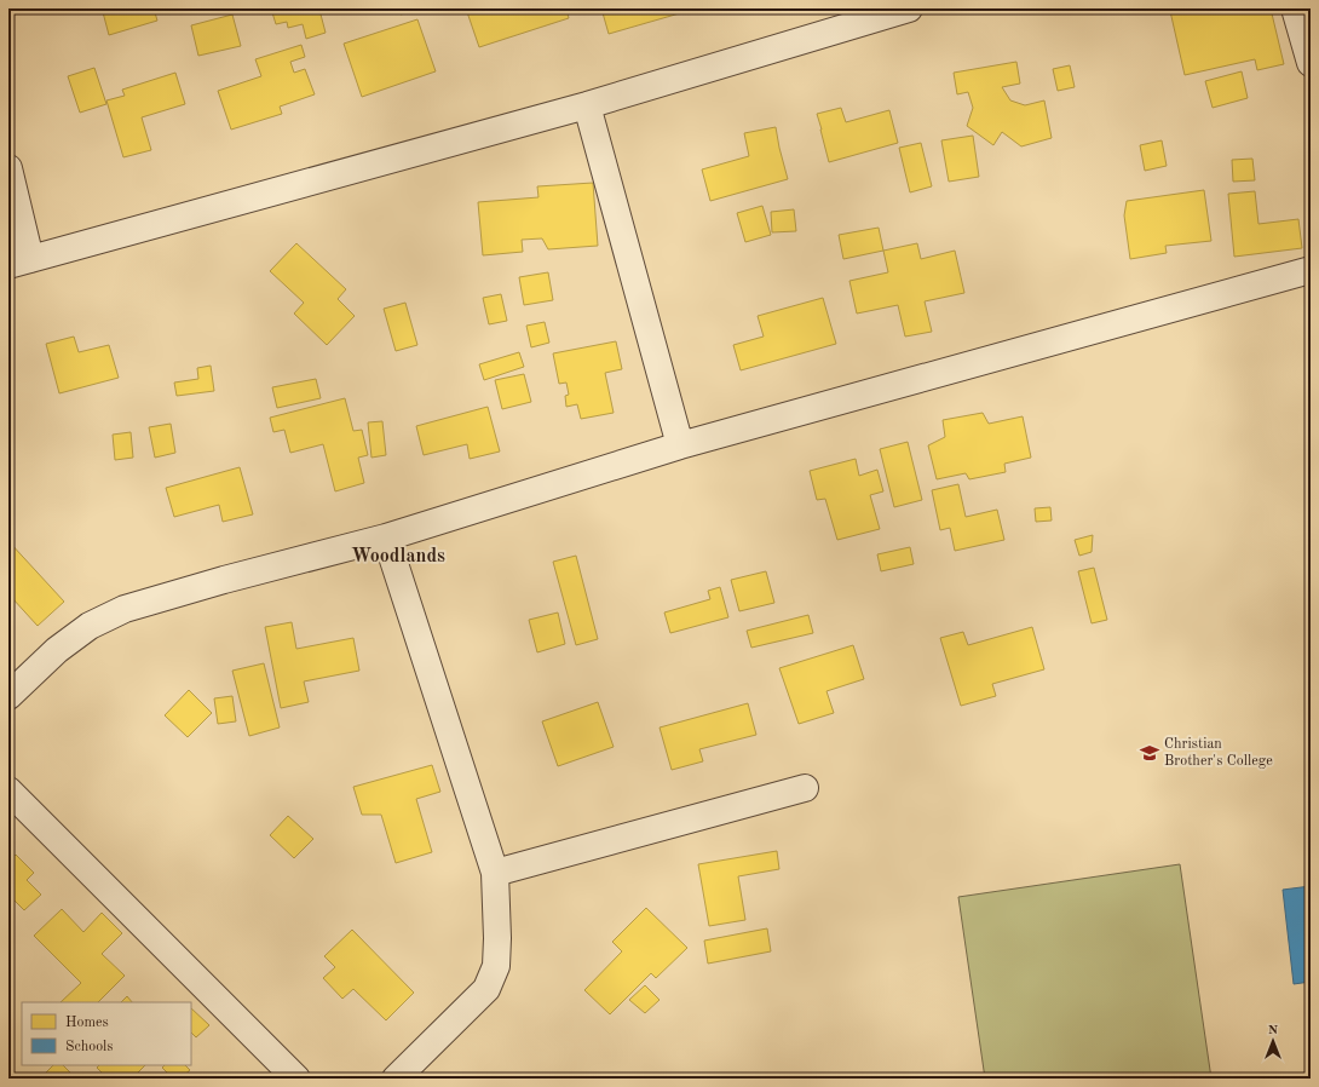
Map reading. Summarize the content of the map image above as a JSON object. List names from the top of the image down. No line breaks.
{"districts":["Woodlands"],"places":{"school or university":["Christian Brother's College"]},"legend":["Homes","Schools"],"north":"top"}
